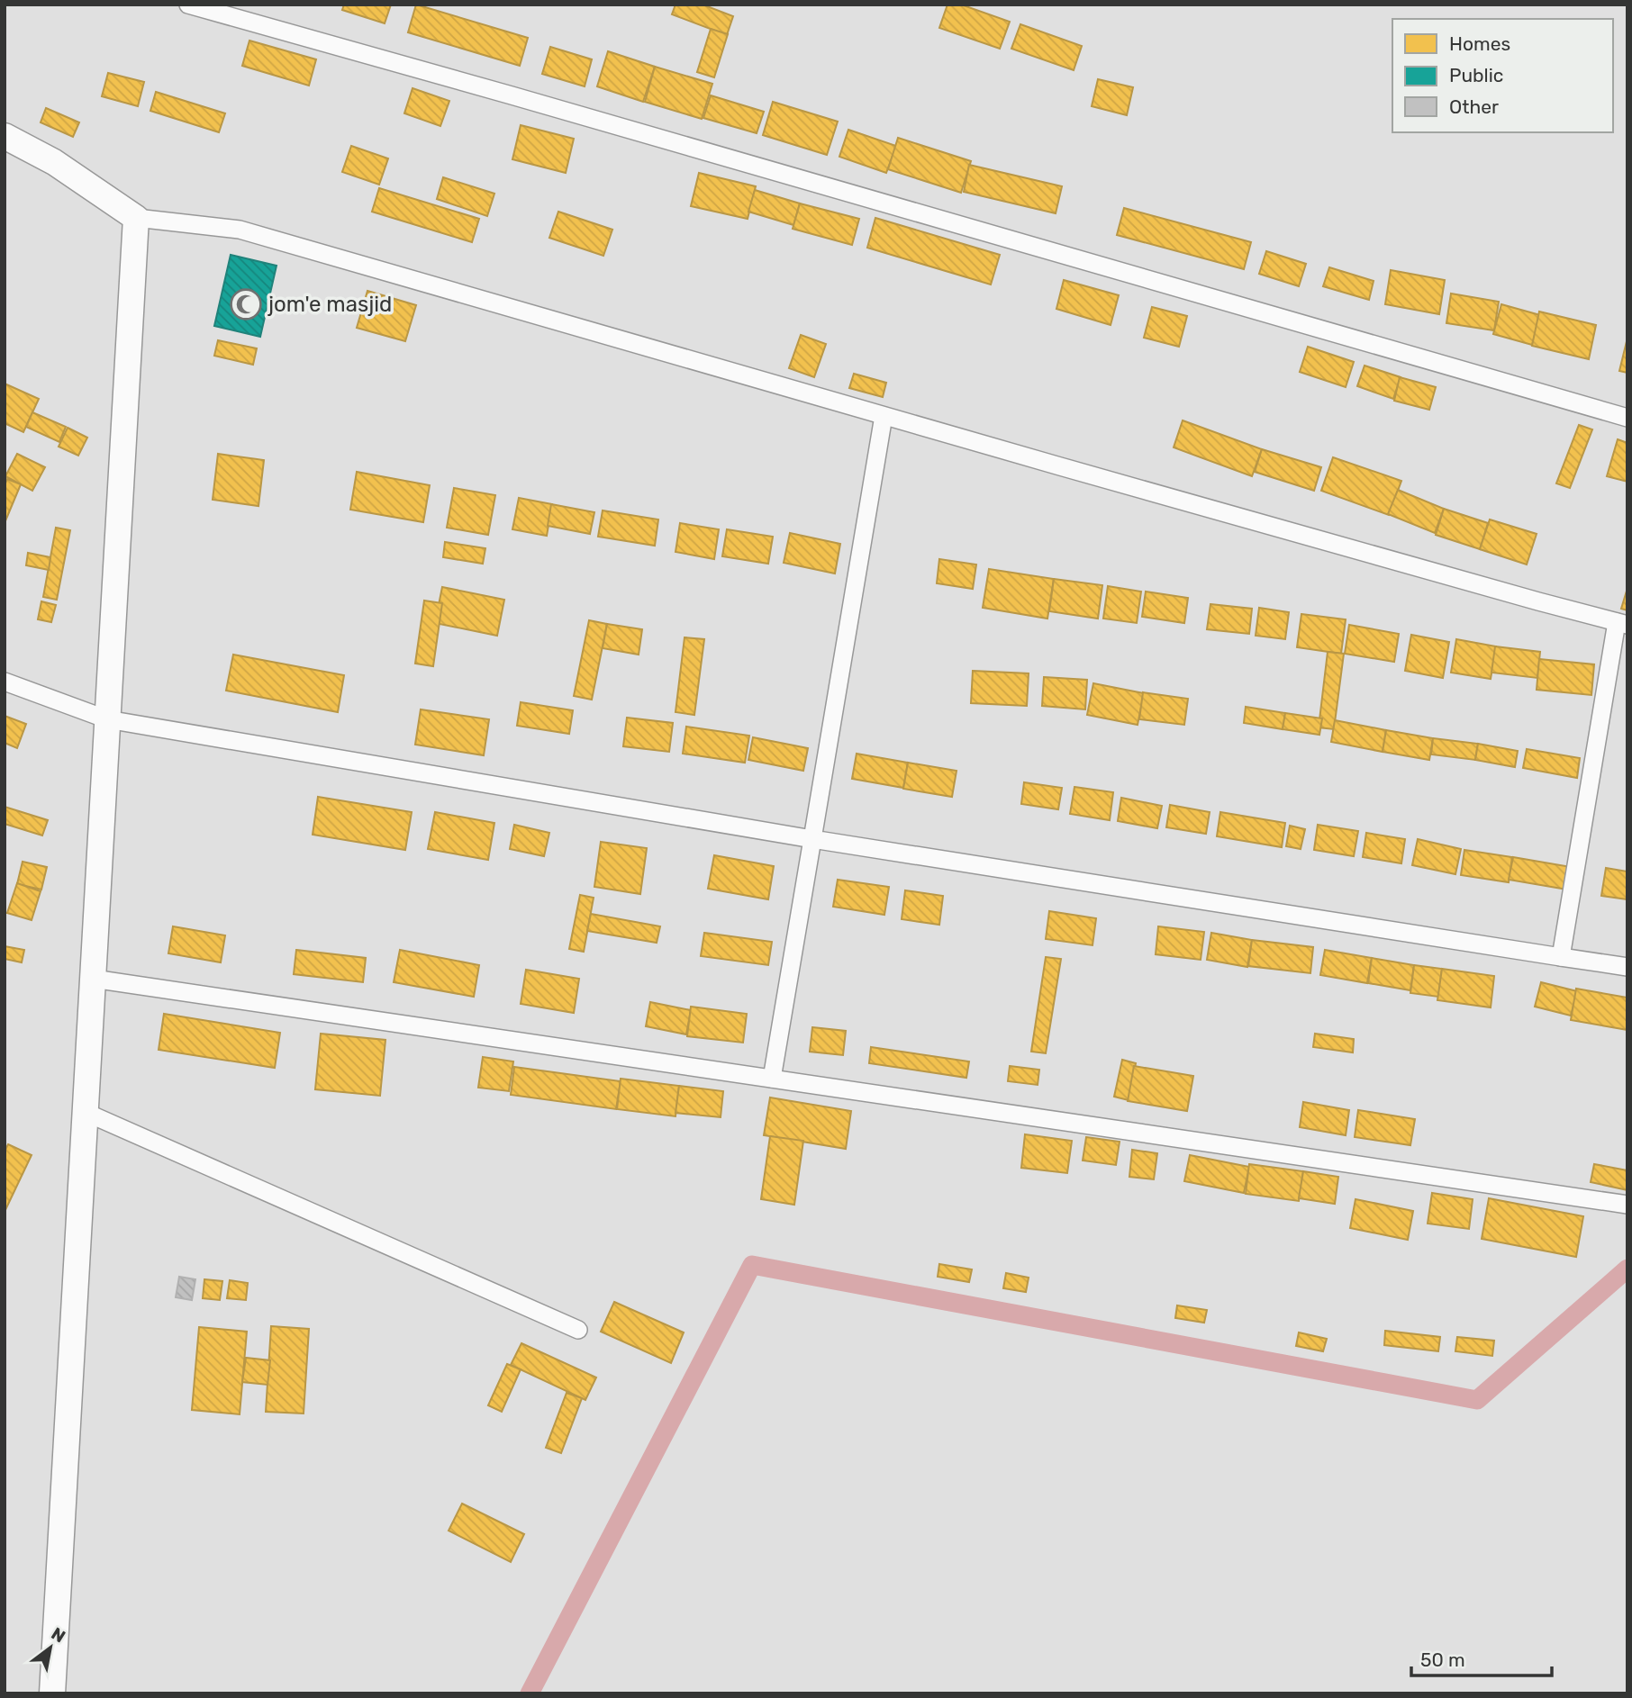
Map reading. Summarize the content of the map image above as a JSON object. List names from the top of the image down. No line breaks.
{"places":{"mosque":["jom'e masjid"]},"legend":["Homes","Public","Other"],"scale_bar":"50 m","north":"top right"}
